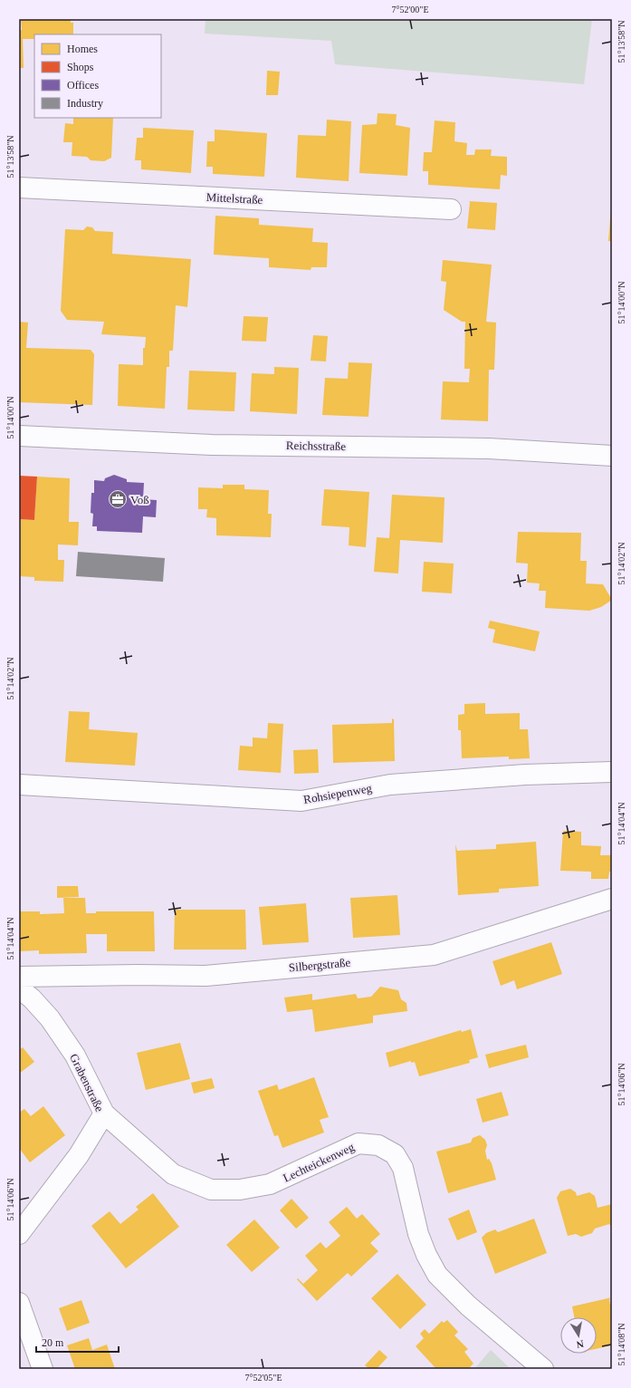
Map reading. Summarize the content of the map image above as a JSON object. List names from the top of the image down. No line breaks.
{"streets":{"street":["Mittelstraße","Reichsstraße","Rohsiepenweg","Silbergstraße","Grabenstraße","Lechteickenweg"]},"crossings":[["Grabenstraße","Lechteickenweg"]],"places":{"office":["Voß"]},"legend":["Homes","Shops","Offices","Industry"],"scale_bar":"20 m","north":"bottom","coordinates":["7°52'00\"E","51°13'58\"N","51°14'00\"N","51°14'02\"N","51°14'04\"N","51°14'06\"N","51°14'08\"N","7°52'05\"E"]}
